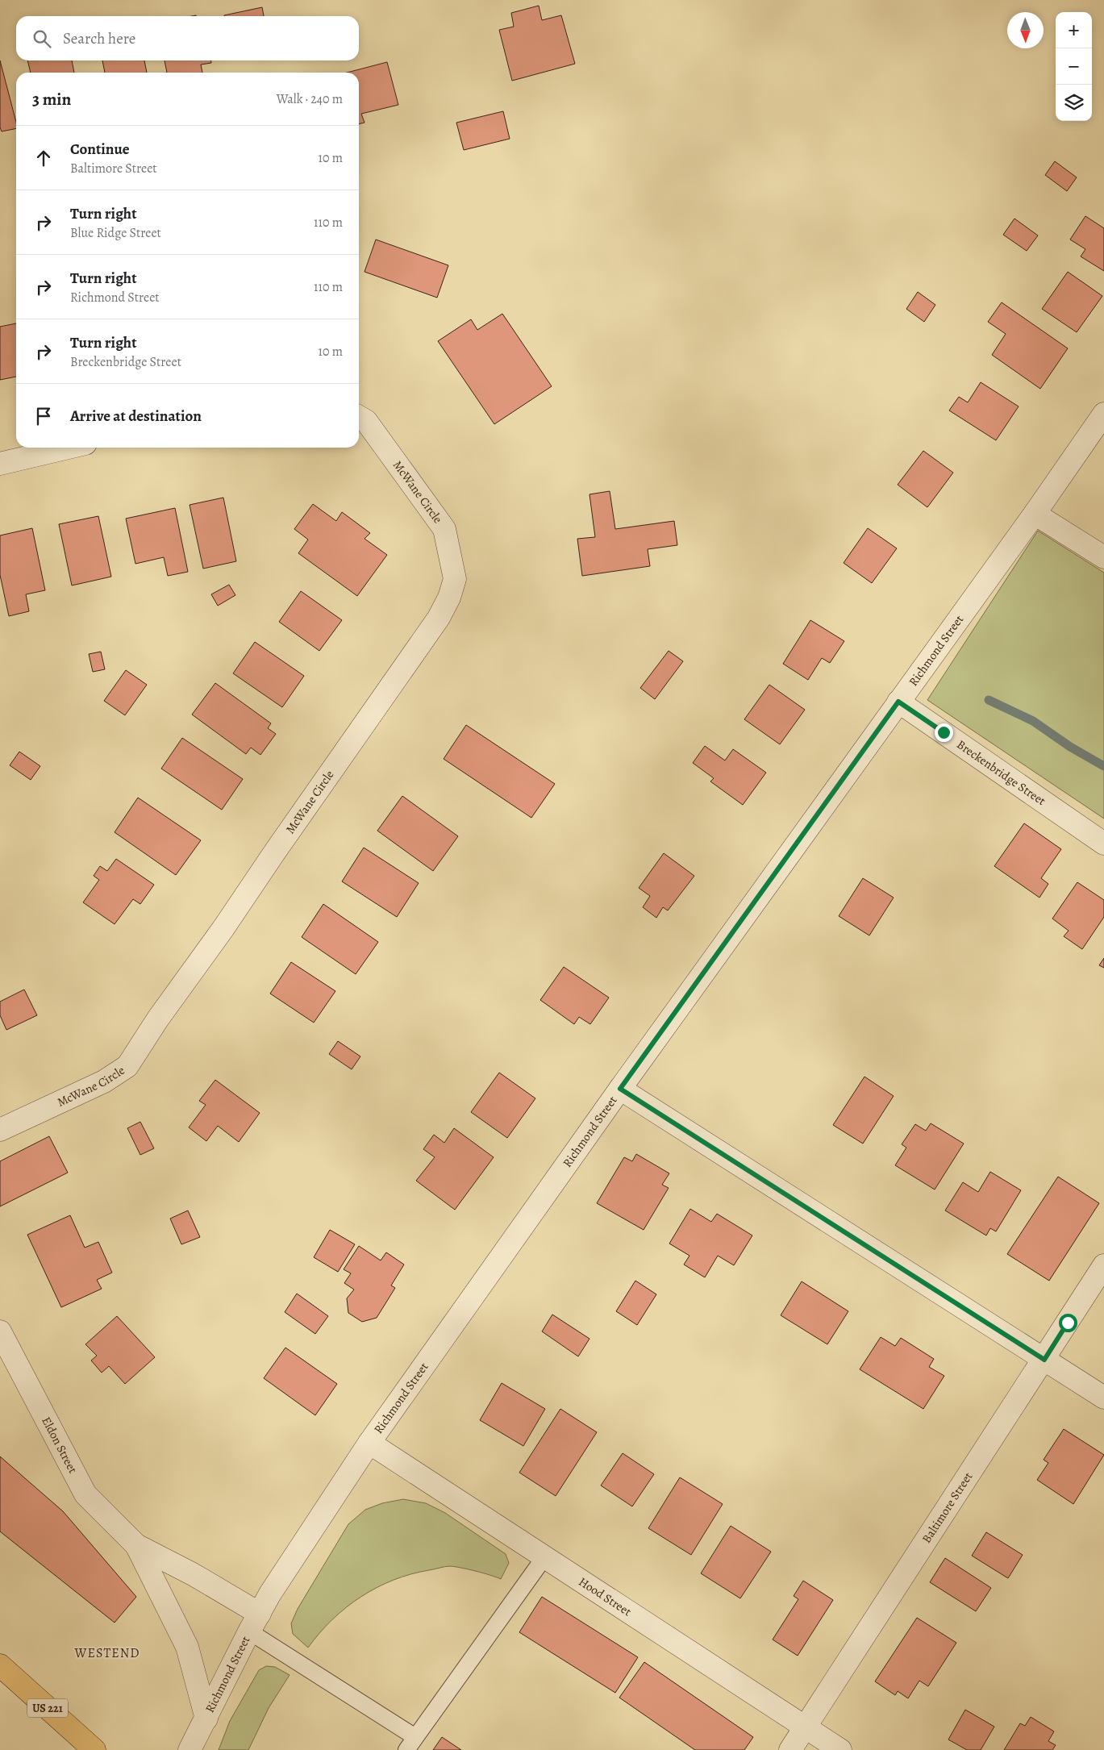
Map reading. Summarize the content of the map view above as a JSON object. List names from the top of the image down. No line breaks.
{"streets":{"main road":["US 221"],"street":["McWane Circle","Richmond Street","Breckenbridge Street","Eldon Street","Baltimore Street","Hood Street"]},"crossings":[["Richmond Street","Breckenbridge Street"],["Richmond Street","Eldon Street"],["Richmond Street","Hood Street"],["Baltimore Street","Hood Street"]],"districts":["WESTEND"],"north":"bottom","page":{"map_buttons":["+","−"],"search":"Search here","heading":["3 min","Walk · 240 m"],"list":[["Continue","Baltimore Street","10 m"],["Turn right","Blue Ridge Street","110 m"],["Turn right","Richmond Street","110 m"],["Turn right","Breckenbridge Street","10 m"],"Arrive at destination"]}}
